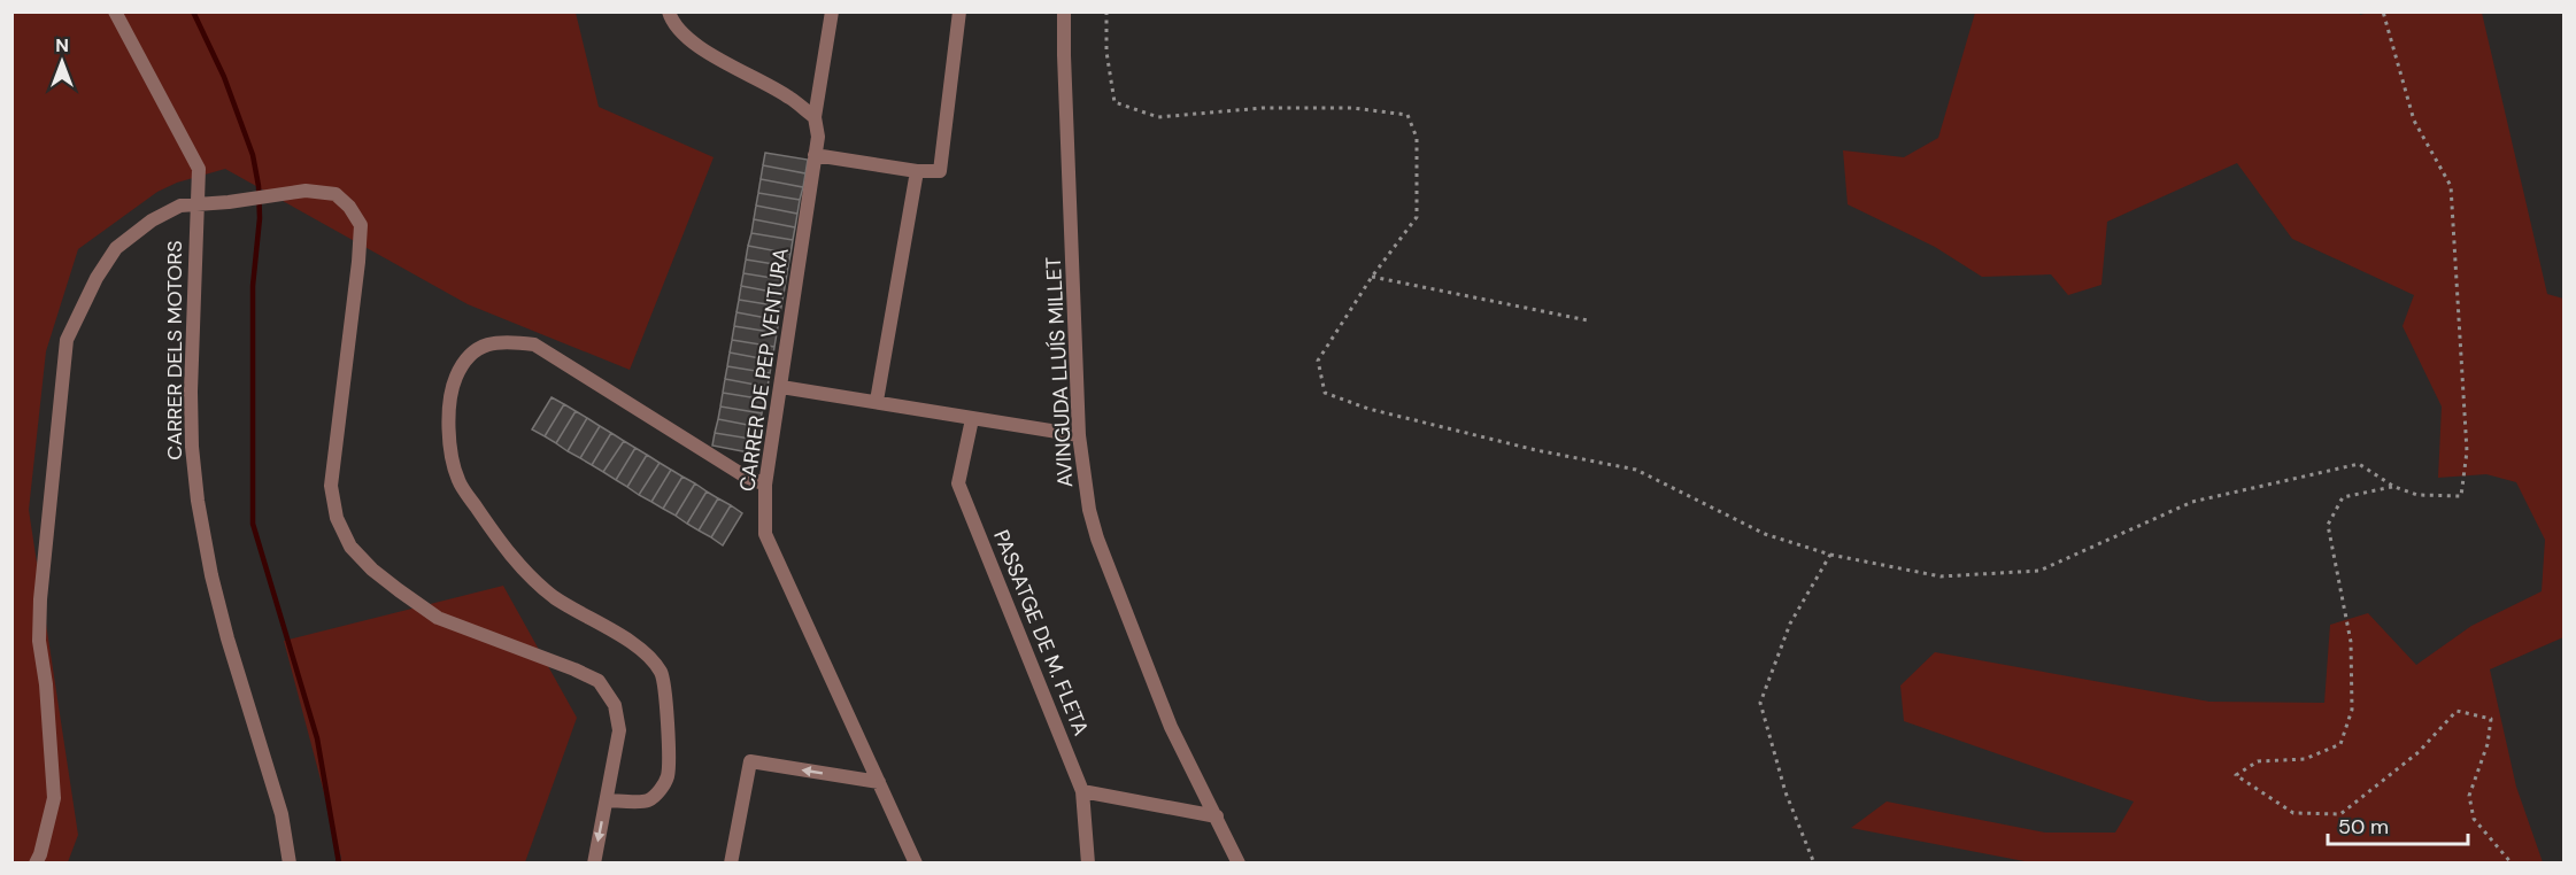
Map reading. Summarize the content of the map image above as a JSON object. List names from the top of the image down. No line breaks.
{"streets":{"street":["CARRER DELS MOTORS","CARRER DE PEP VENTURA","AVINGUDA LLUÍS MILLET","PASSATGE DE M. FLETA"]},"scale_bar":"50 m","north":"top"}
